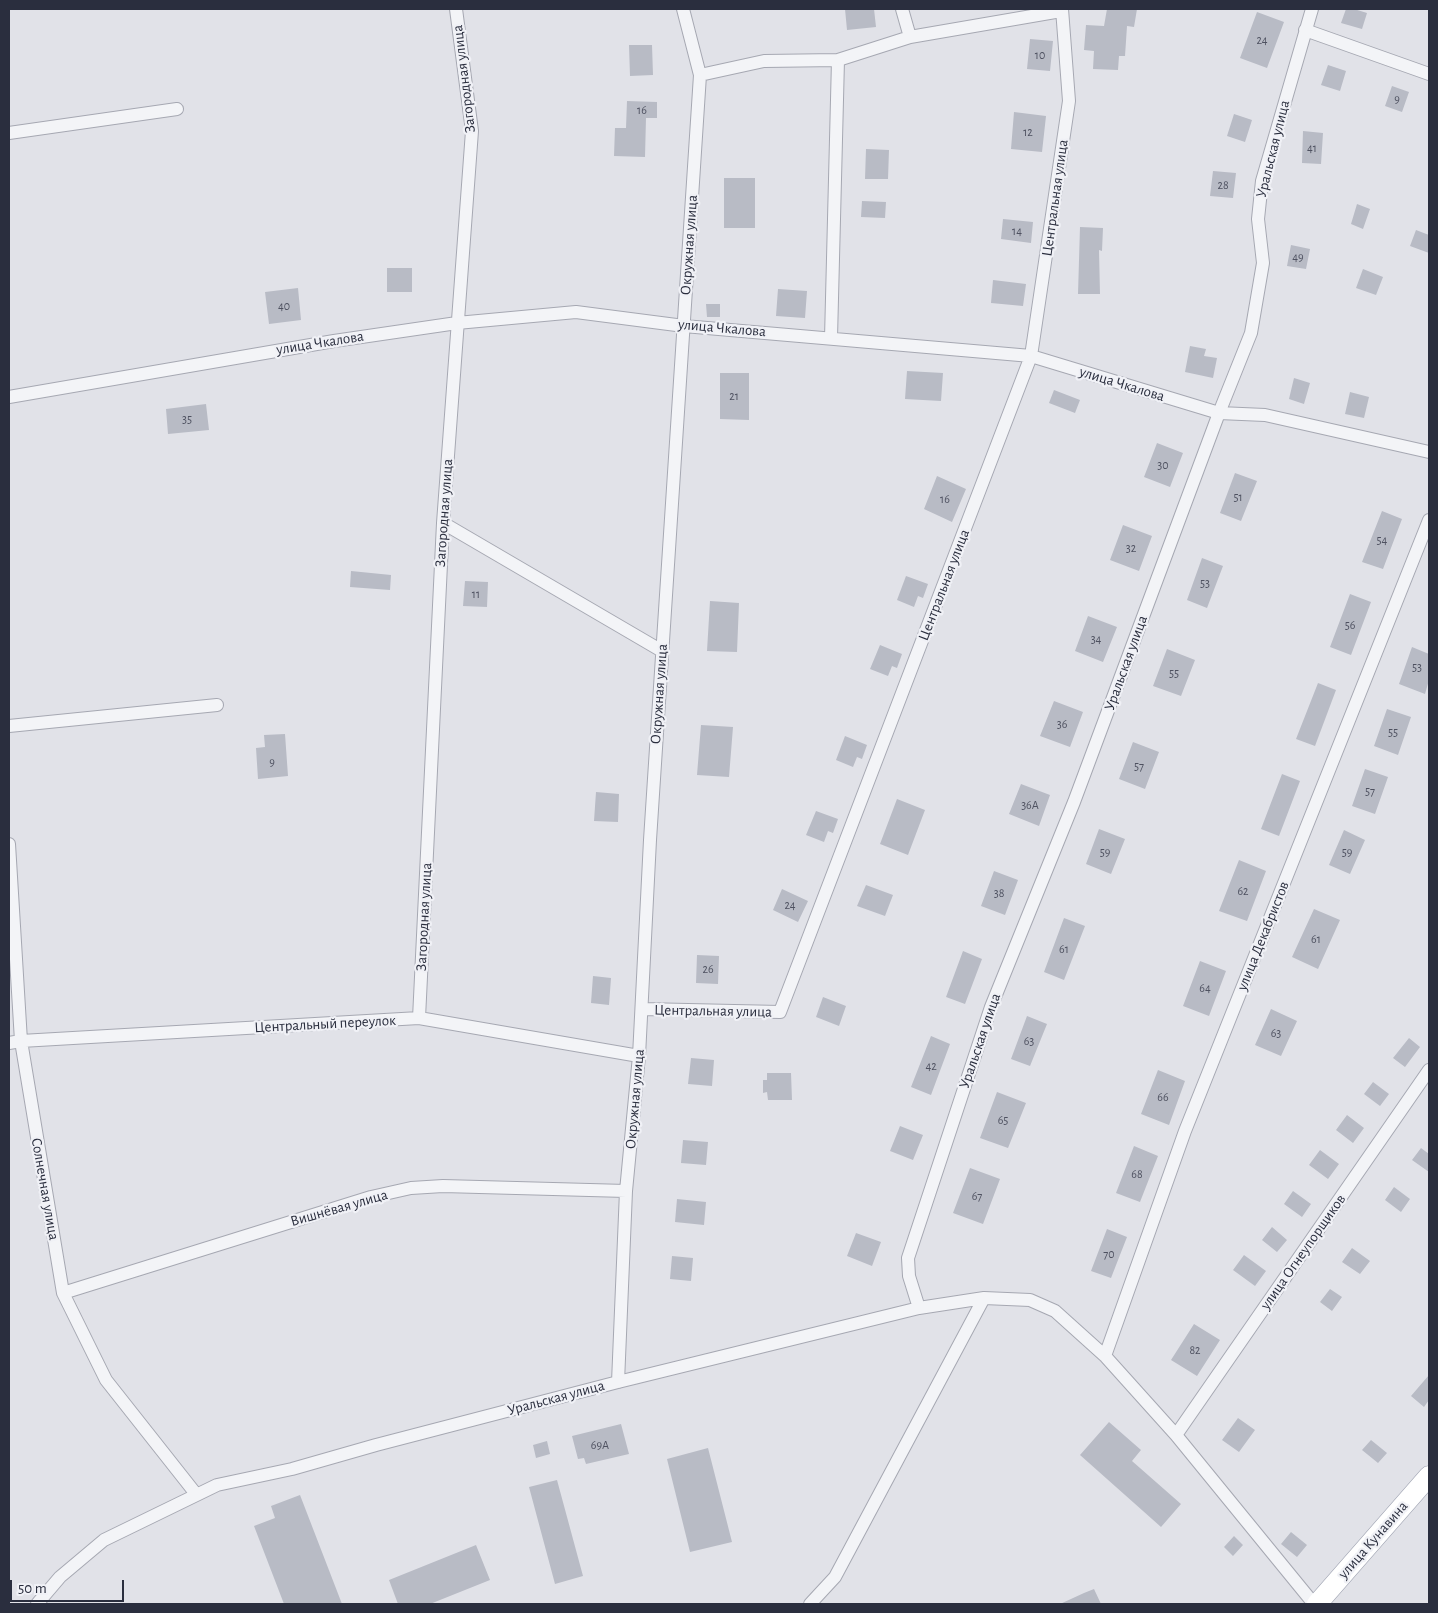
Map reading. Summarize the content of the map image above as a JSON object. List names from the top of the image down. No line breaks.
{"streets":{"main road":["улица Кунавина"],"street":["Загородная улица","Уральская улица","Центральная улица","Окружная улица","улица Чкалова","улица Декабристов","Центральный переулок","Солнечная улица","Вишнёвая улица","улица Огнеупорщиков"]},"crossings":[["Загородная улица","улица Чкалова"],["Загородная улица","Центральный переулок"],["Уральская улица","Окружная улица"],["Уральская улица","улица Чкалова"],["Уральская улица","улица Декабристов"],["Уральская улица","Солнечная улица"],["Уральская улица","улица Огнеупорщиков"],["Центральная улица","Окружная улица"],["Центральная улица","улица Чкалова"],["Окружная улица","улица Чкалова"],["Окружная улица","Центральный переулок"],["Окружная улица","Вишнёвая улица"],["Центральный переулок","Солнечная улица"],["Солнечная улица","Вишнёвая улица"]],"house_numbers":["24","10","9","16","12","41","28","14","49","40","21","35","30","51","16","54","32","53","11","56","34","53","55","36","55","9","57","57","36А","59","59","62","38","24","61","61","26","64","63","63","42","66","65","68","67","70","82","69А"],"scale_bar":"50 m"}
